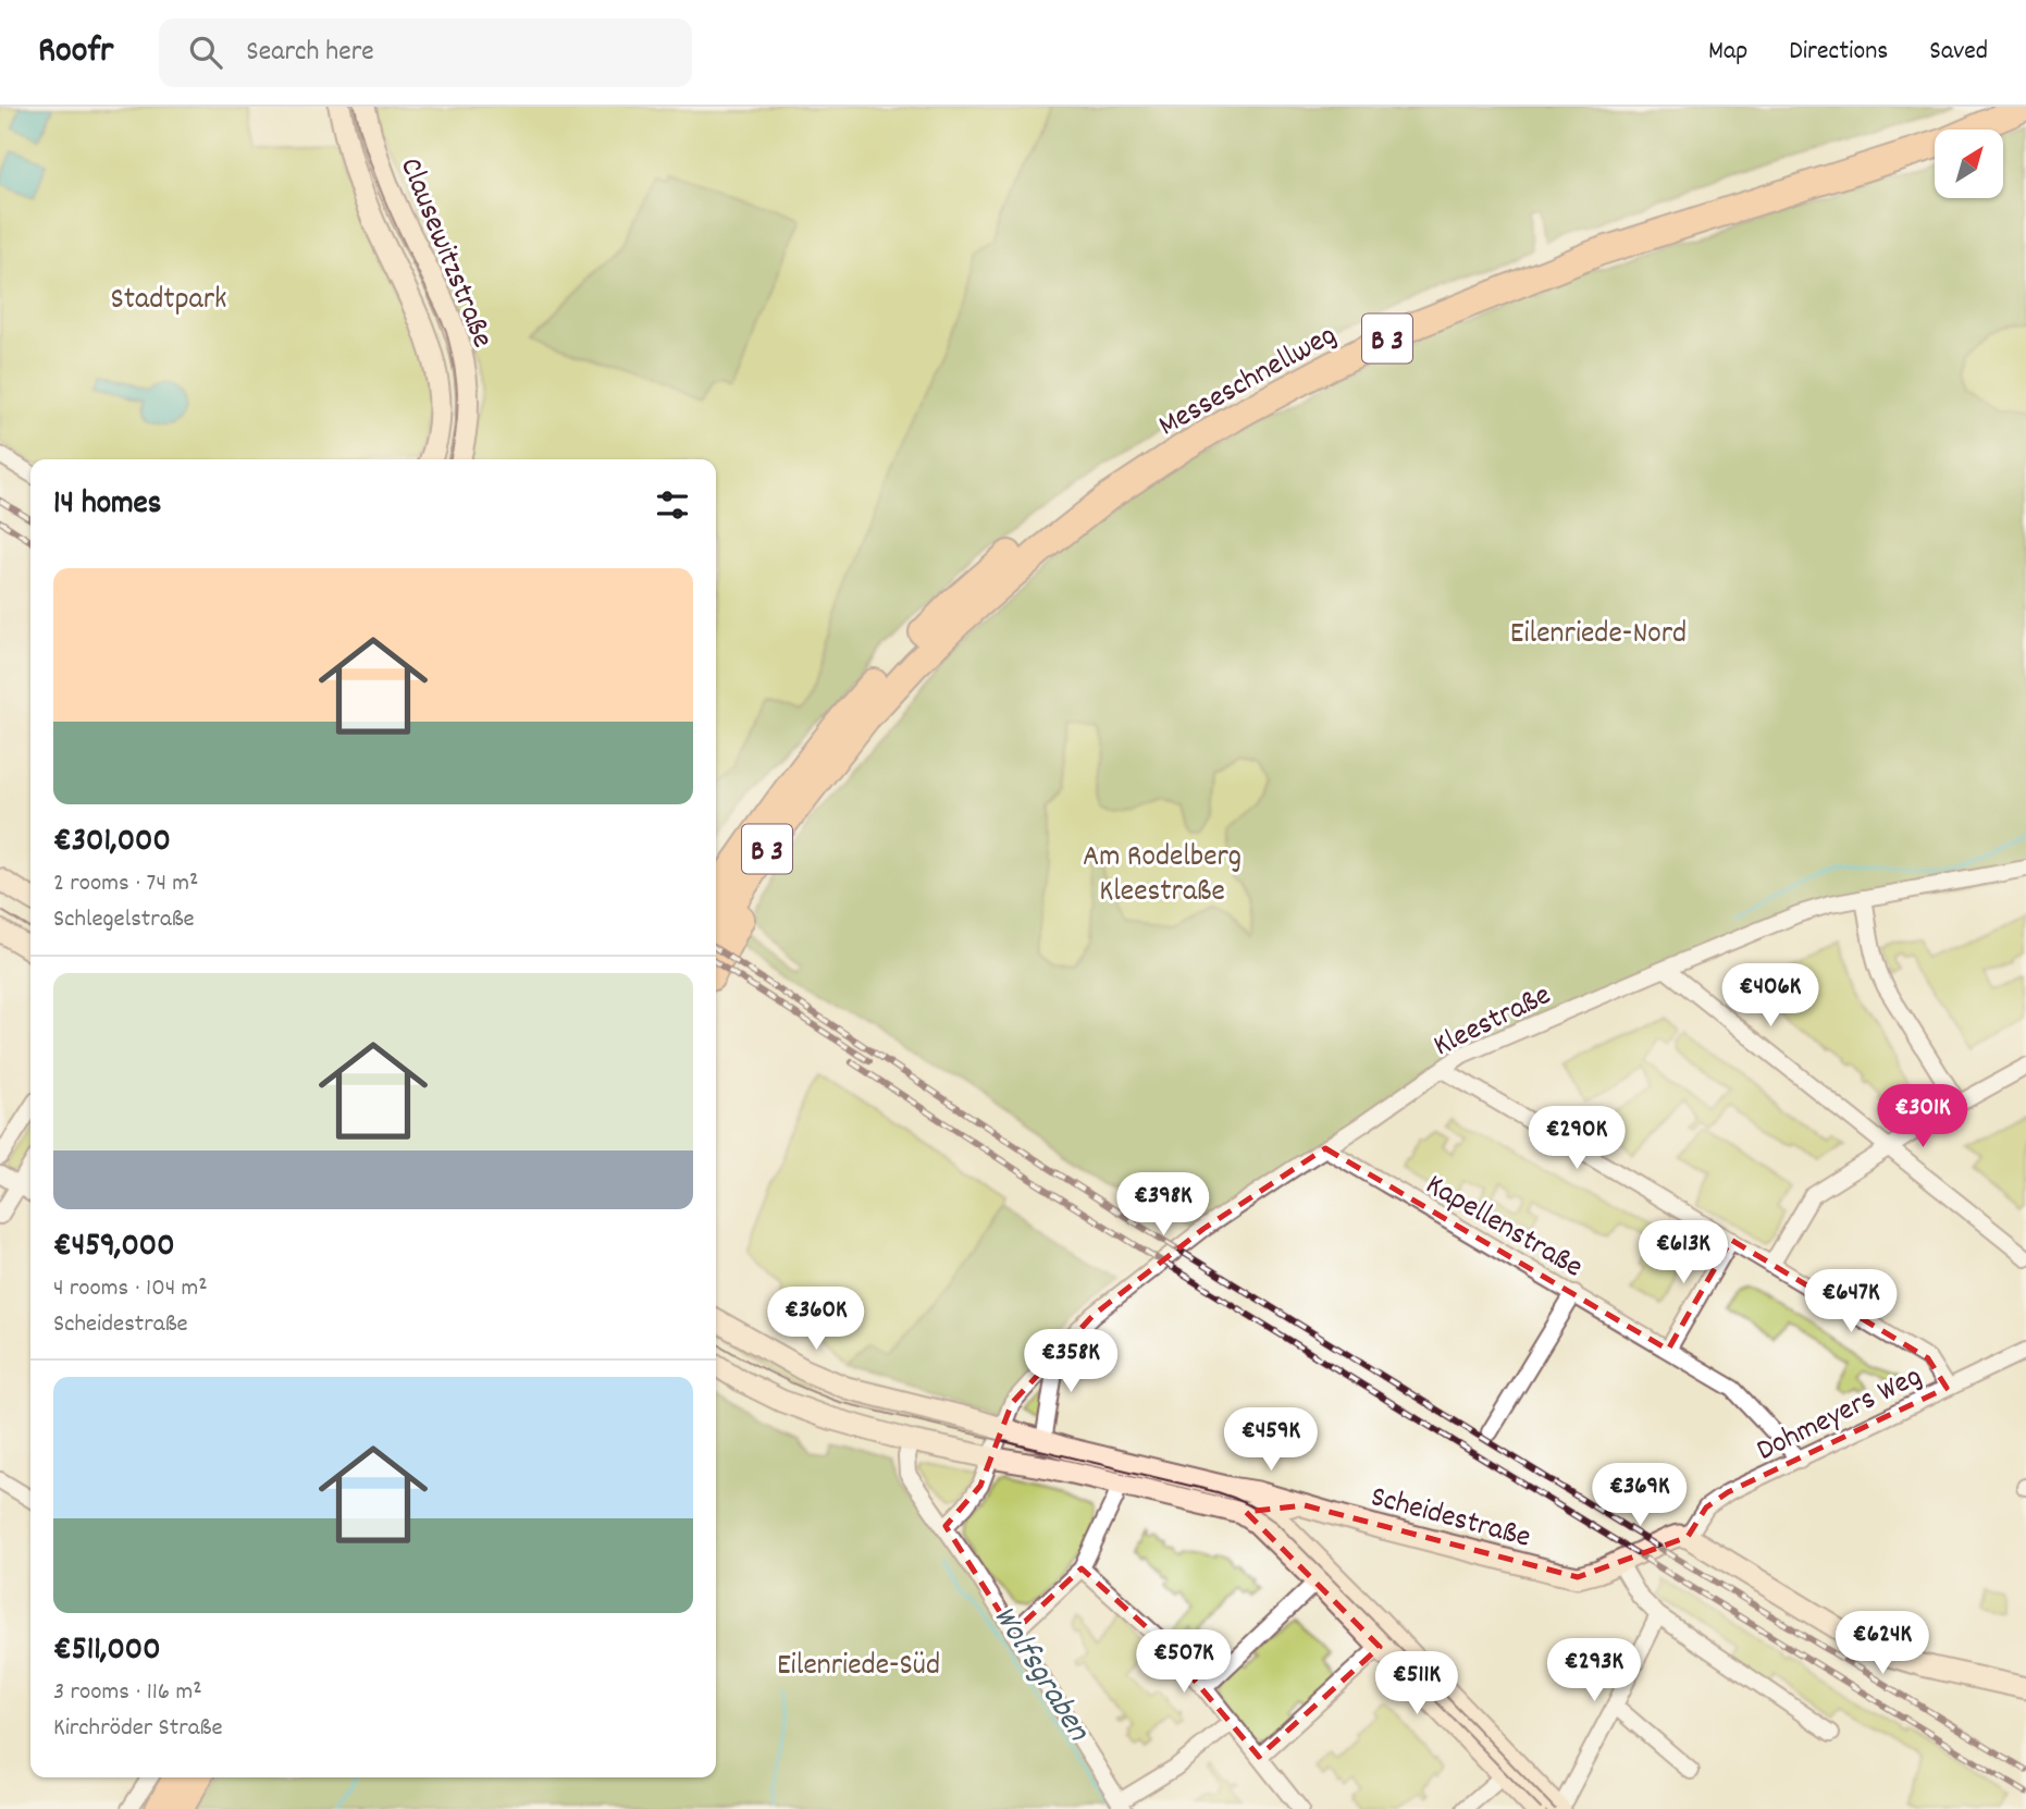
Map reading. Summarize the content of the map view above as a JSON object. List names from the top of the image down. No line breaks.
{"streets":{"highway":["B 3","Messeschnellweg"],"main road":["Clausewitzstraße","Scheidestraße"],"street":["Kleestraße","Kapellenstraße","Dohmeyers Weg"]},"crossings":[["Kleestraße","Kapellenstraße"],["Kleestraße","Scheidestraße"],["Kapellenstraße","Dohmeyers Weg"],["Dohmeyers Weg","Scheidestraße"]],"water":["Wolfsgraben"],"parks":["Stadtpark","Eilenriede-Nord","Am Rodelberg Kleestraße","Eilenriede-Süd"],"north":"top right","page":{"header":"Roofr","search":"Search here","nav":["Map","Directions","Saved"],"heading":"14 homes","list":[{"name":"€301,000","note":"2 rooms · 74 m² · Schlegelstraße"},{"name":"€459,000","note":"4 rooms · 104 m² · Scheidestraße"},{"name":"€511,000","note":"3 rooms · 116 m² · Kirchröder Straße"}],"price":["€406K","€301K","€290K","€398K","€613K","€647K","€360K","€358K","€459K","€369K","€624K","€507K","€293K","€511K"]}}
